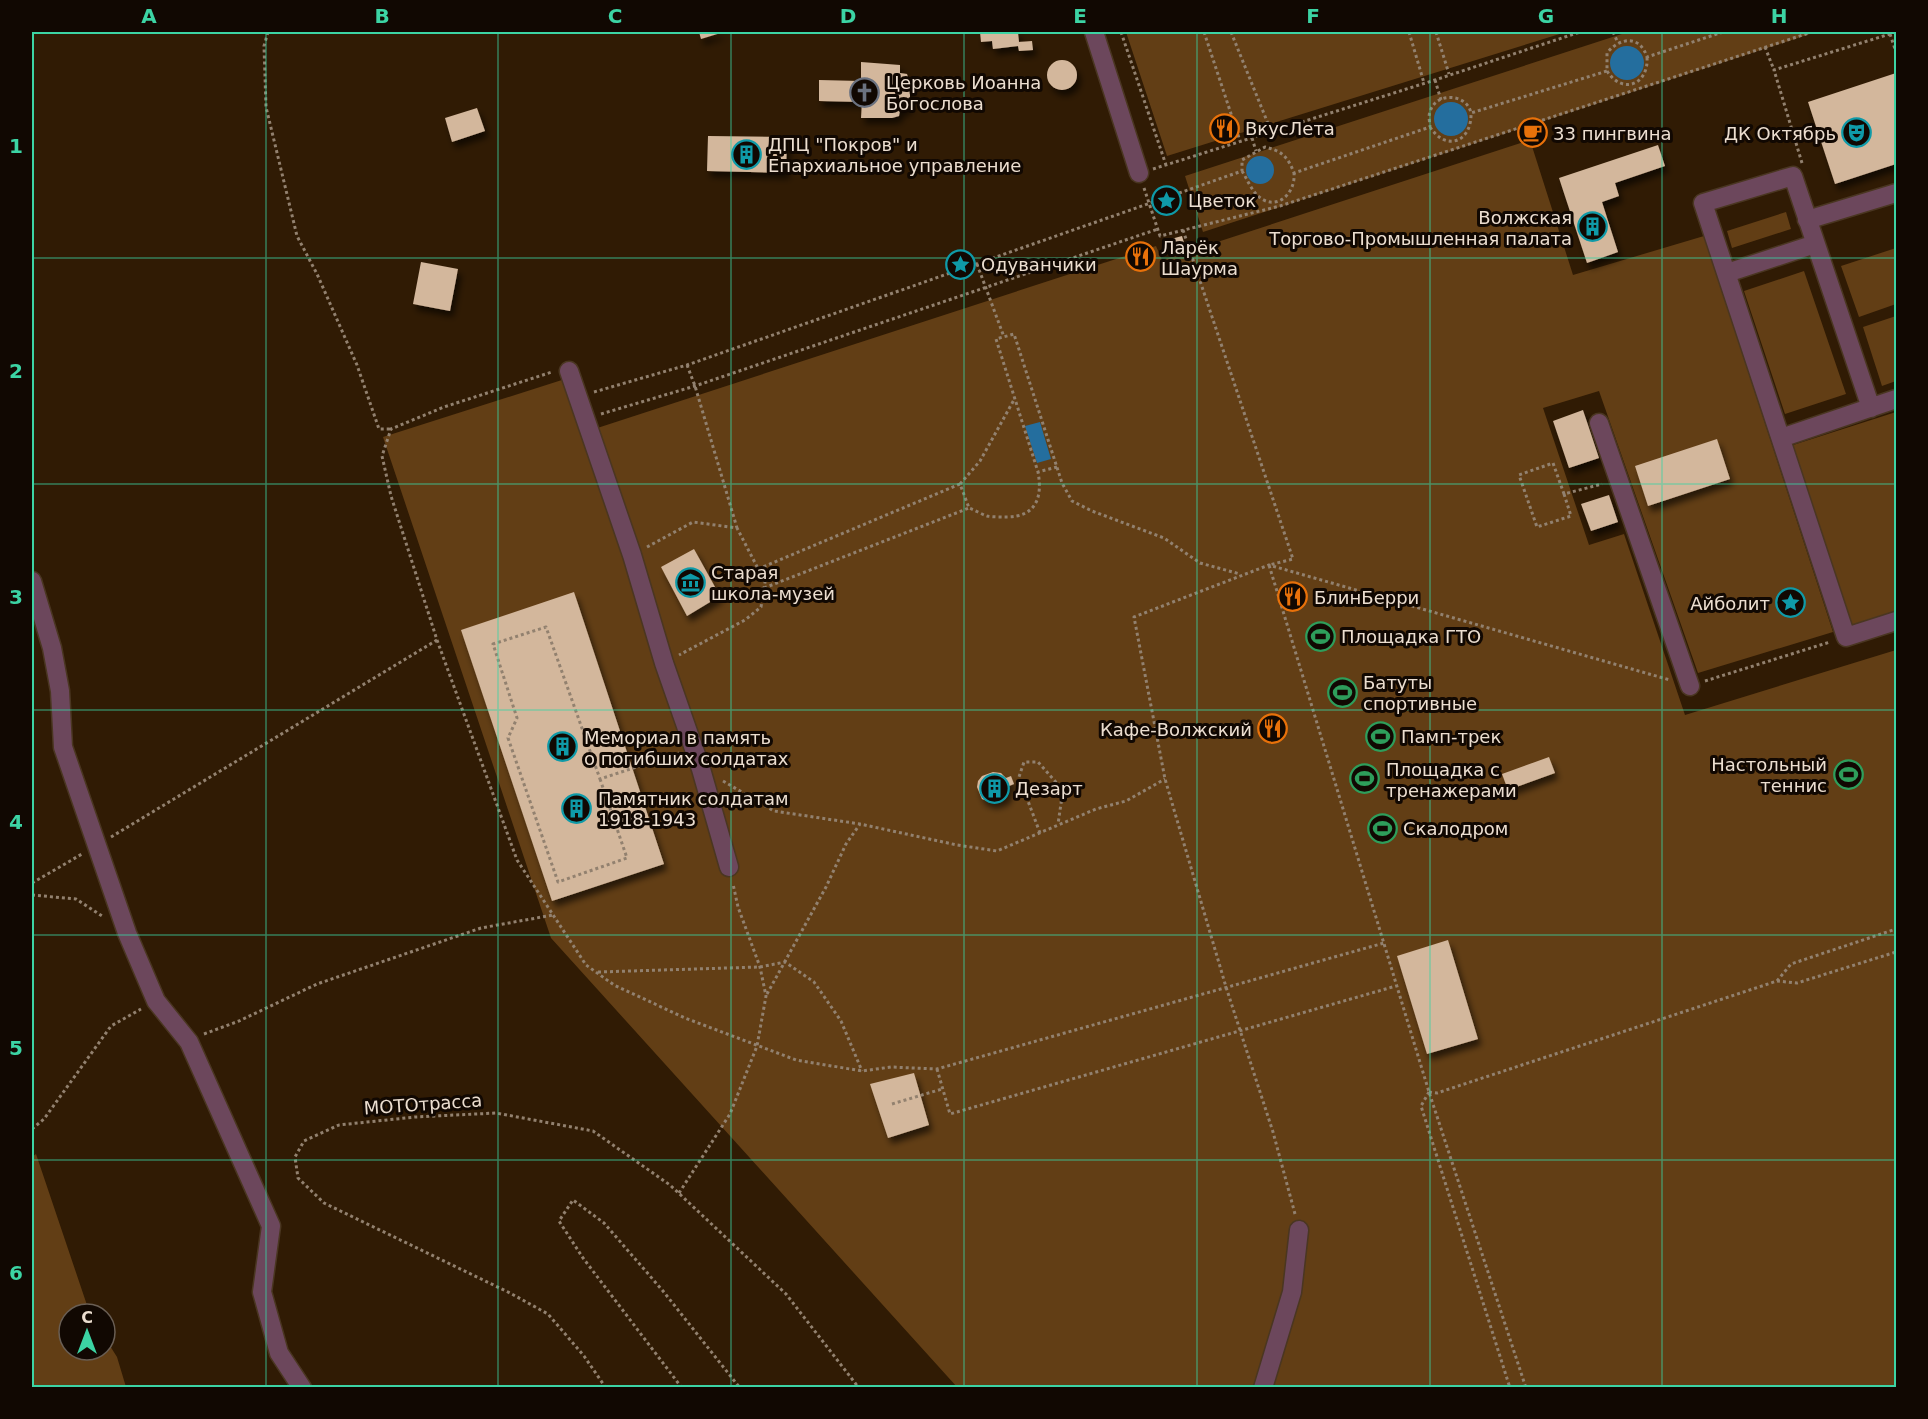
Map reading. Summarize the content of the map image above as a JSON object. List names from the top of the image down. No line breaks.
{"streets":{"path":["МОТОтрасса"]},"places":{"church":["Церковь Иоанна Богослова"],"restaurant":["ВкусЛета","Ларёк Шаурма","БлинБерри","Кафе-Волжский"],"cafe":["33 пингвина"],"theatre":["ДК Октябрь"],"building":["ДПЦ \"Покров\" и Епархиальное управление","Волжская Торгово-Промышленная палата","Мемориал в память о погибших солдатах","Дезарт","Памятник солдатам 1918-1943"],"place":["Цветок","Одуванчики","Айболит"],"museum":["Старая школа-музей"],"sports":["Площадка ГТО","Батуты спортивные","Памп-трек","Настольный теннис","Площадка с тренажерами","Скалодром"]},"north":"top","grid":{"columns":["A","B","C","D","E","F","G","H"],"rows":["1","2","3","4","5","6"]}}
